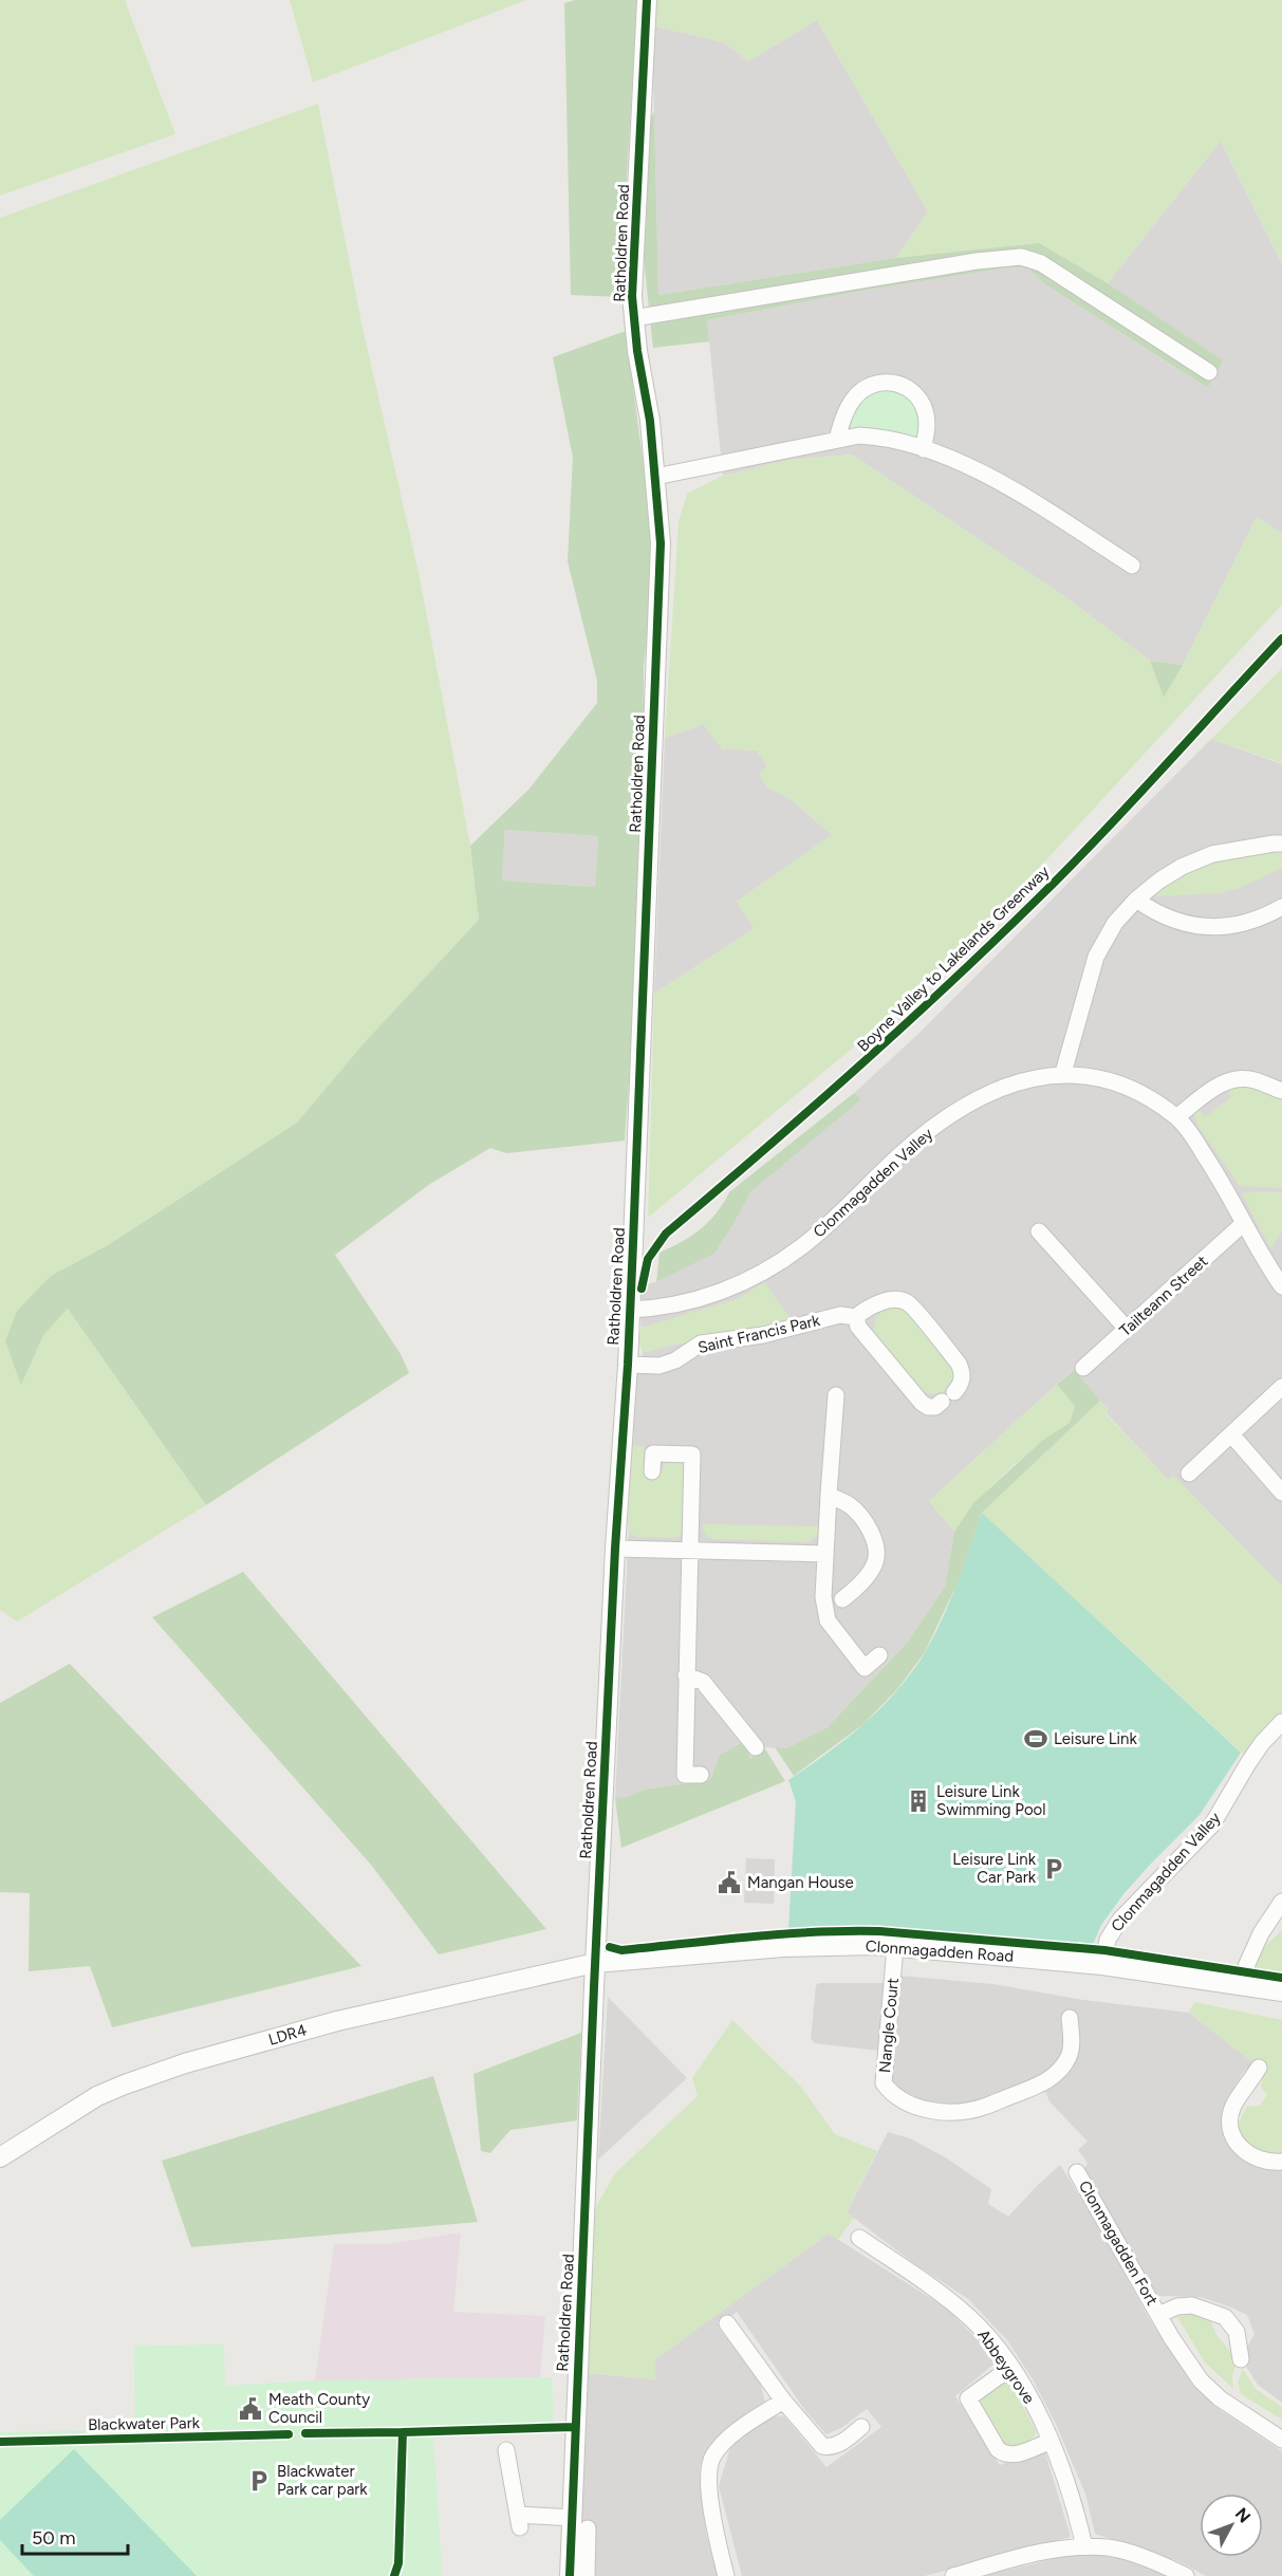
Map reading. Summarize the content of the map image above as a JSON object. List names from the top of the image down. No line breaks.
{"streets":{"street":["Ratholdren Road","Clonmagadden Valley","Tailteann Street","Saint Francis Park","Clonmagadden Road","Nangle Court","LDR4","Clonmagadden Fort","Abbeygrove"],"cycle path":["Boyne Valley to Lakelands Greenway","Blackwater Park"]},"crossings":[["Ratholdren Road","Clonmagadden Valley"],["Ratholdren Road","Saint Francis Park"],["Ratholdren Road","Clonmagadden Road"],["Ratholdren Road","LDR4"],["Clonmagadden Valley","Tailteann Street"],["Clonmagadden Valley","Clonmagadden Road"],["Clonmagadden Road","Nangle Court"],["Clonmagadden Road","LDR4"]],"places":{"sports":["Leisure Link"],"building":["Leisure Link Swimming Pool"],"parking":["Leisure Link Car Park","Blackwater Park car park"],"public building":["Mangan House","Meath County Council"]},"scale_bar":"50 m","north":"top right"}
